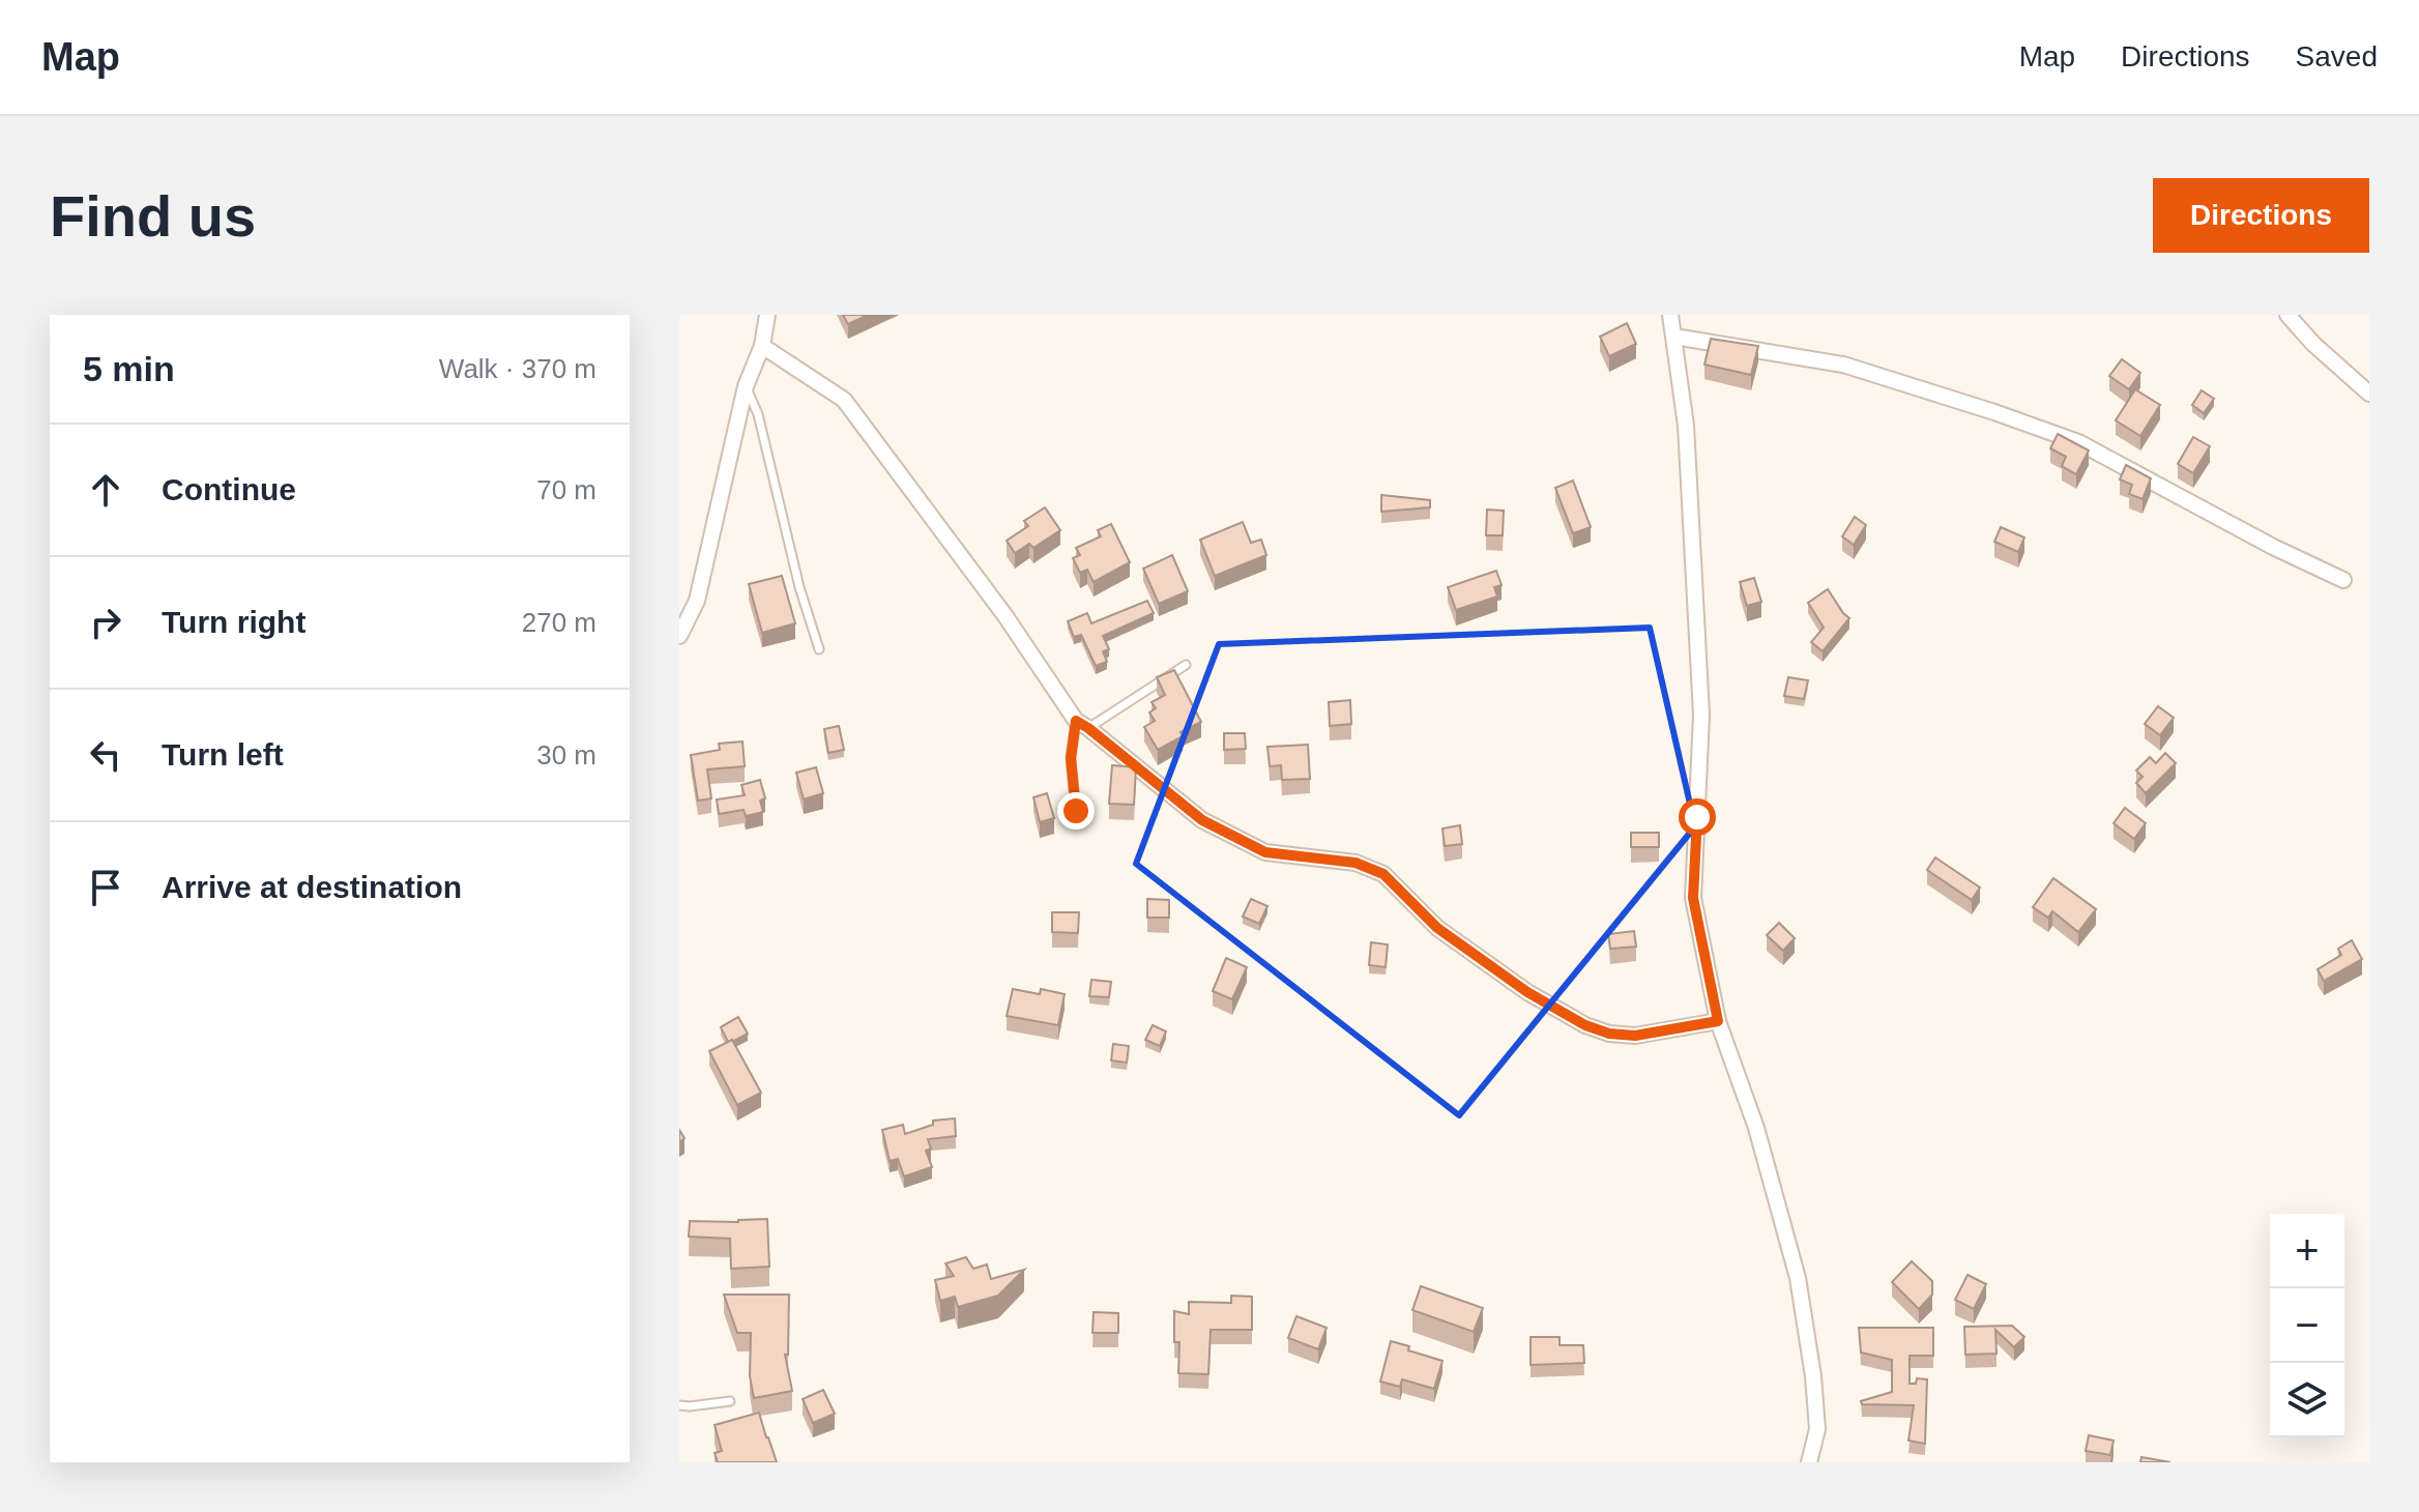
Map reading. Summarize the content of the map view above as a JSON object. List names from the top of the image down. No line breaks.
{"page":{"header":"Map","nav":["Map","Directions","Saved"],"buttons":"Directions","title":"Find us","heading":["5 min","Walk · 370 m"],"list":[["Continue","70 m"],["Turn right","270 m"],["Turn left","30 m"],"Arrive at destination"],"map_buttons":["+","−"]}}
